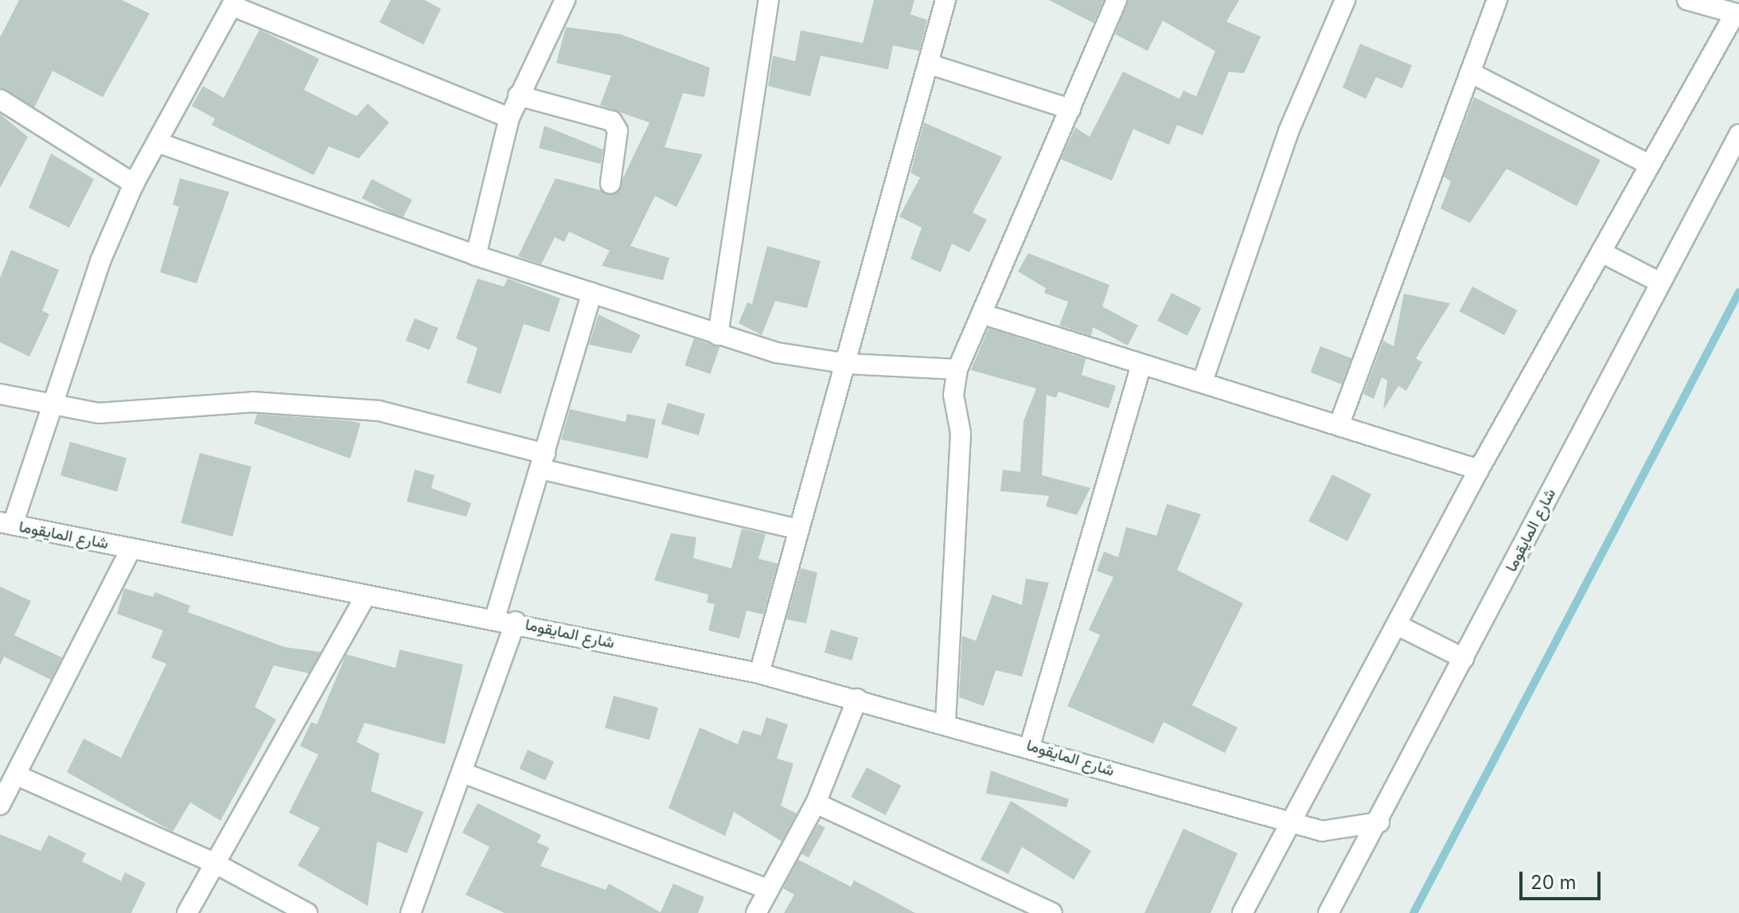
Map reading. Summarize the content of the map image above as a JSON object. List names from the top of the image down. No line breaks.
{"streets":{"street":["شارع المايقوما"]},"scale_bar":"20 m"}
